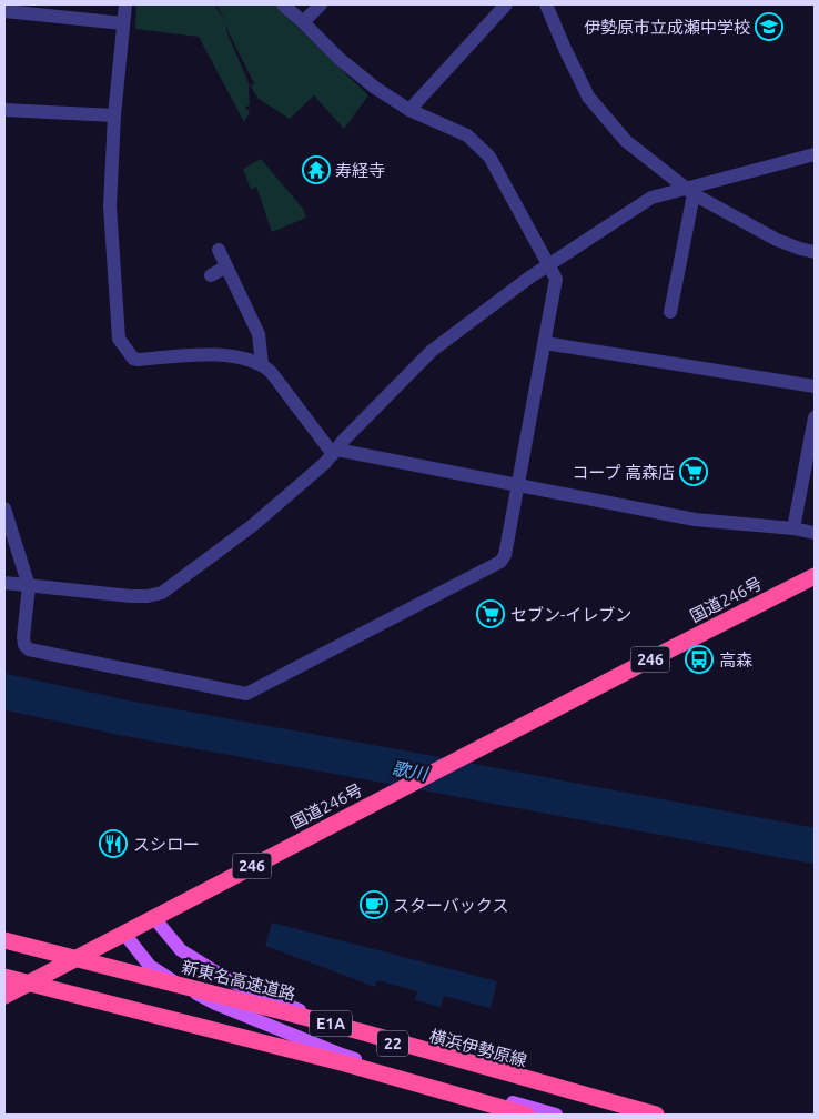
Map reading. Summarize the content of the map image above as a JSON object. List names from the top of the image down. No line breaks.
{"streets":{"highway":["国道246号","246","新東名高速道路","E1A"],"main road":["22","横浜伊勢原線"]},"crossings":[["国道246号","22"],["国道246号","横浜伊勢原線"],["新東名高速道路","横浜伊勢原線"]],"water":["歌川"],"places":{"school or university":["伊勢原市立成瀬中学校"],"temple":["寿経寺"],"supermarket":["コープ 高森店","セブン-イレブン"],"bus stop":["高森"],"restaurant":["スシロー"],"cafe":["スターバックス"]}}
